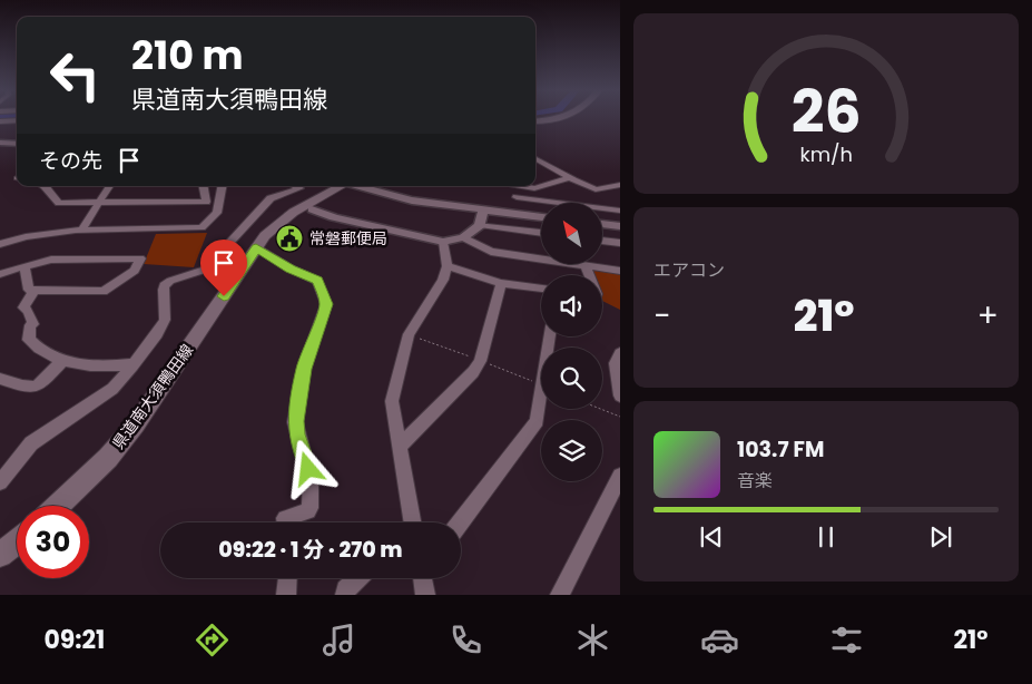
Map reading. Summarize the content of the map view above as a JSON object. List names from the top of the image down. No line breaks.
{"streets":{"main road":["県道南大須鴨田線"]},"places":{"public building":["常磐郵便局"]},"north":"top left","page":{"turn":["210 m","県道南大須鴨田線"],"then":"その先","tile":"エアコン","heat":["−","21°","+"],"song":["103.7 FM","音楽"],"limit":"30","trip":"09:22 · 1 分 · 270 m","tabs":["09:21","21°"],"gauge":["26","km/h"]}}
